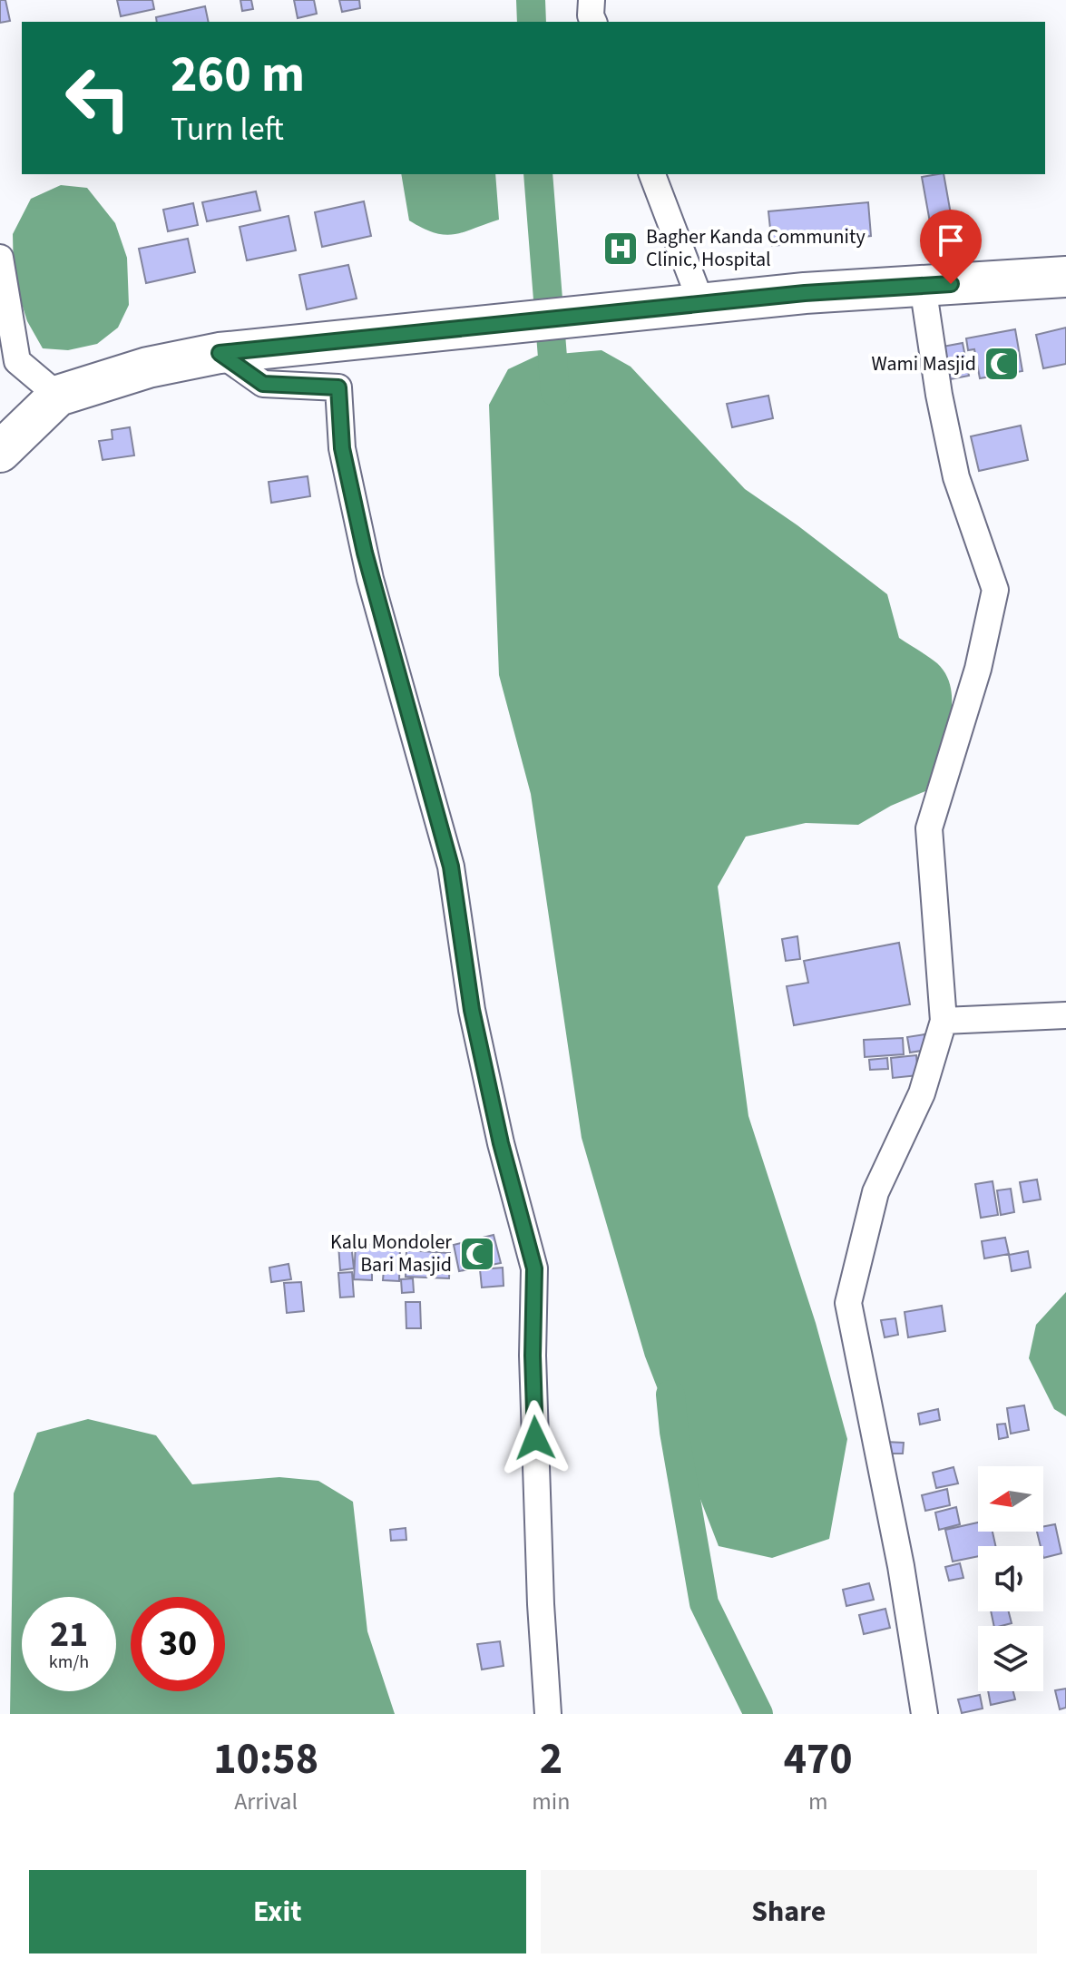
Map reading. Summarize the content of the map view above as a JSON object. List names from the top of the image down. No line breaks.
{"places":{"hospital":["Bagher Kanda Community Clinic, Hospital"],"mosque":["Wami Masjid","Kalu Mondoler Bari Masjid"]},"north":"left","page":{"turn":["260 m","Turn left"],"speed":"21 km/h","limit":"30","eta":["10:58","Arrival","2","min","470","m"],"buttons":["Exit","Share"]}}
